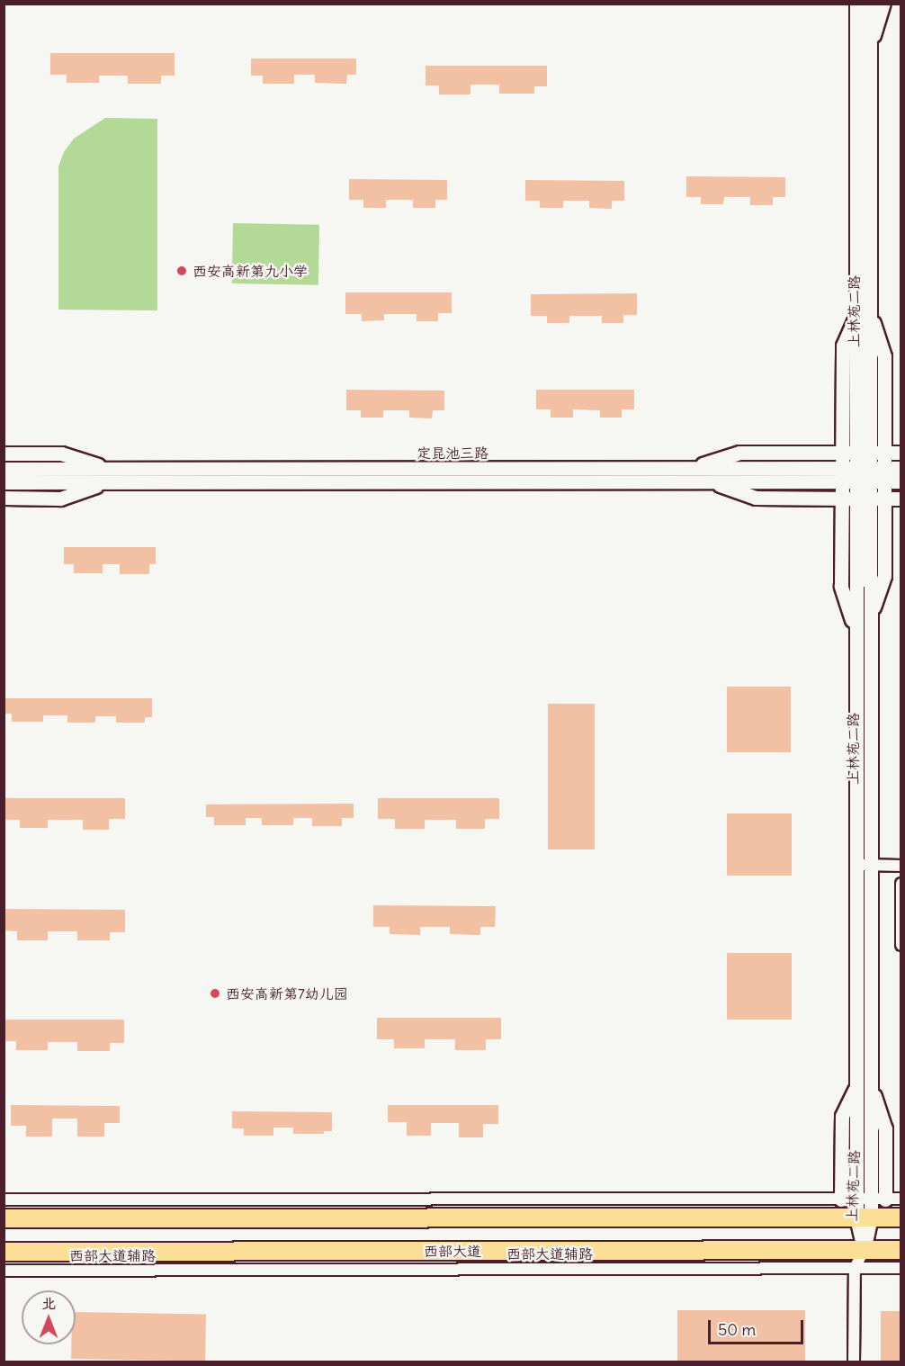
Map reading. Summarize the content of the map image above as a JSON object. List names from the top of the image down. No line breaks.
{"streets":{"main road":["西部大道"],"street":["上林苑二路","定昆池三路","西部大道辅路"]},"crossings":[["上林苑二路","定昆池三路"],["上林苑二路","西部大道"]],"places":["西安高新第九小学","西安高新第7幼儿园"],"scale_bar":"50 m","north":"top"}
